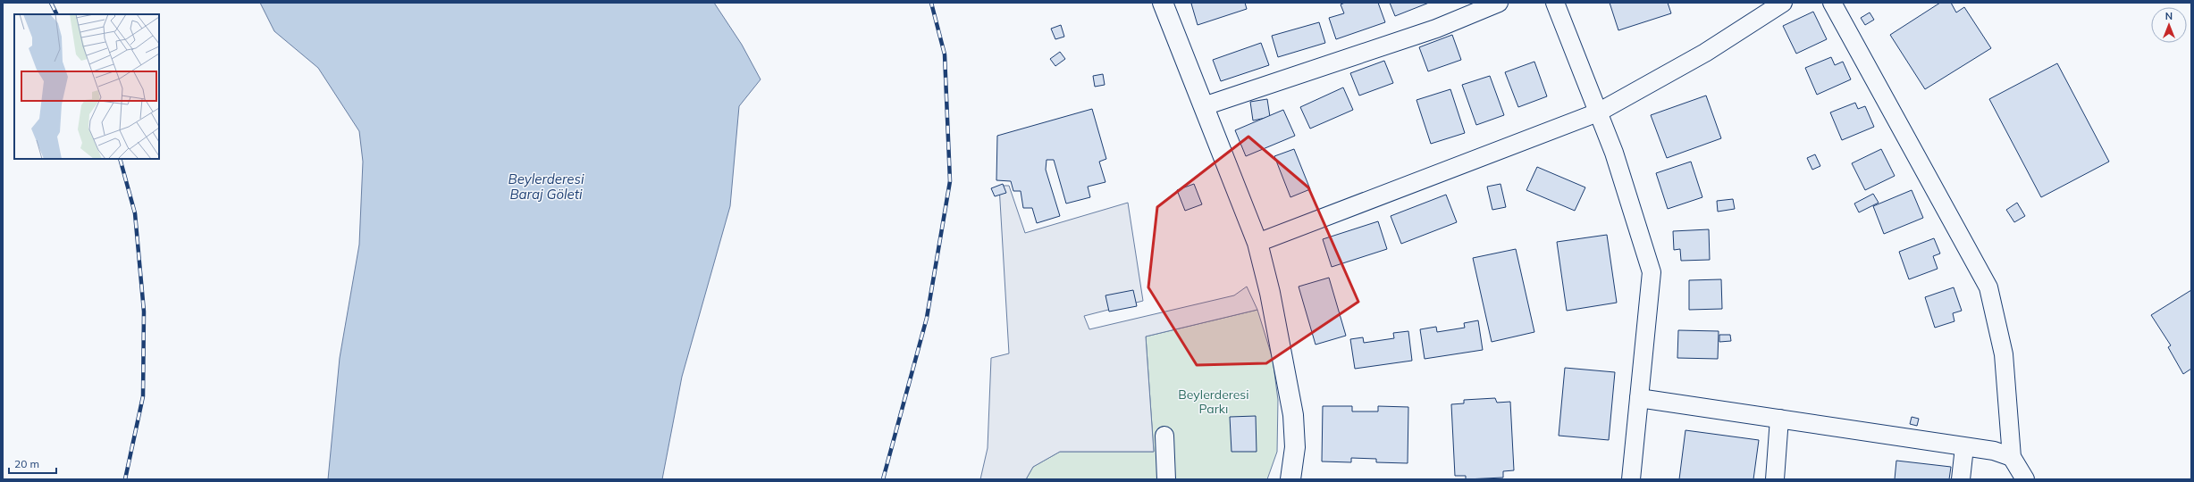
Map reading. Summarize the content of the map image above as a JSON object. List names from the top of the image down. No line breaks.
{"water":["Beylerderesi Baraj Göleti"],"parks":["Beylerderesi Parkı"],"scale_bar":"20 m","north":"top"}
